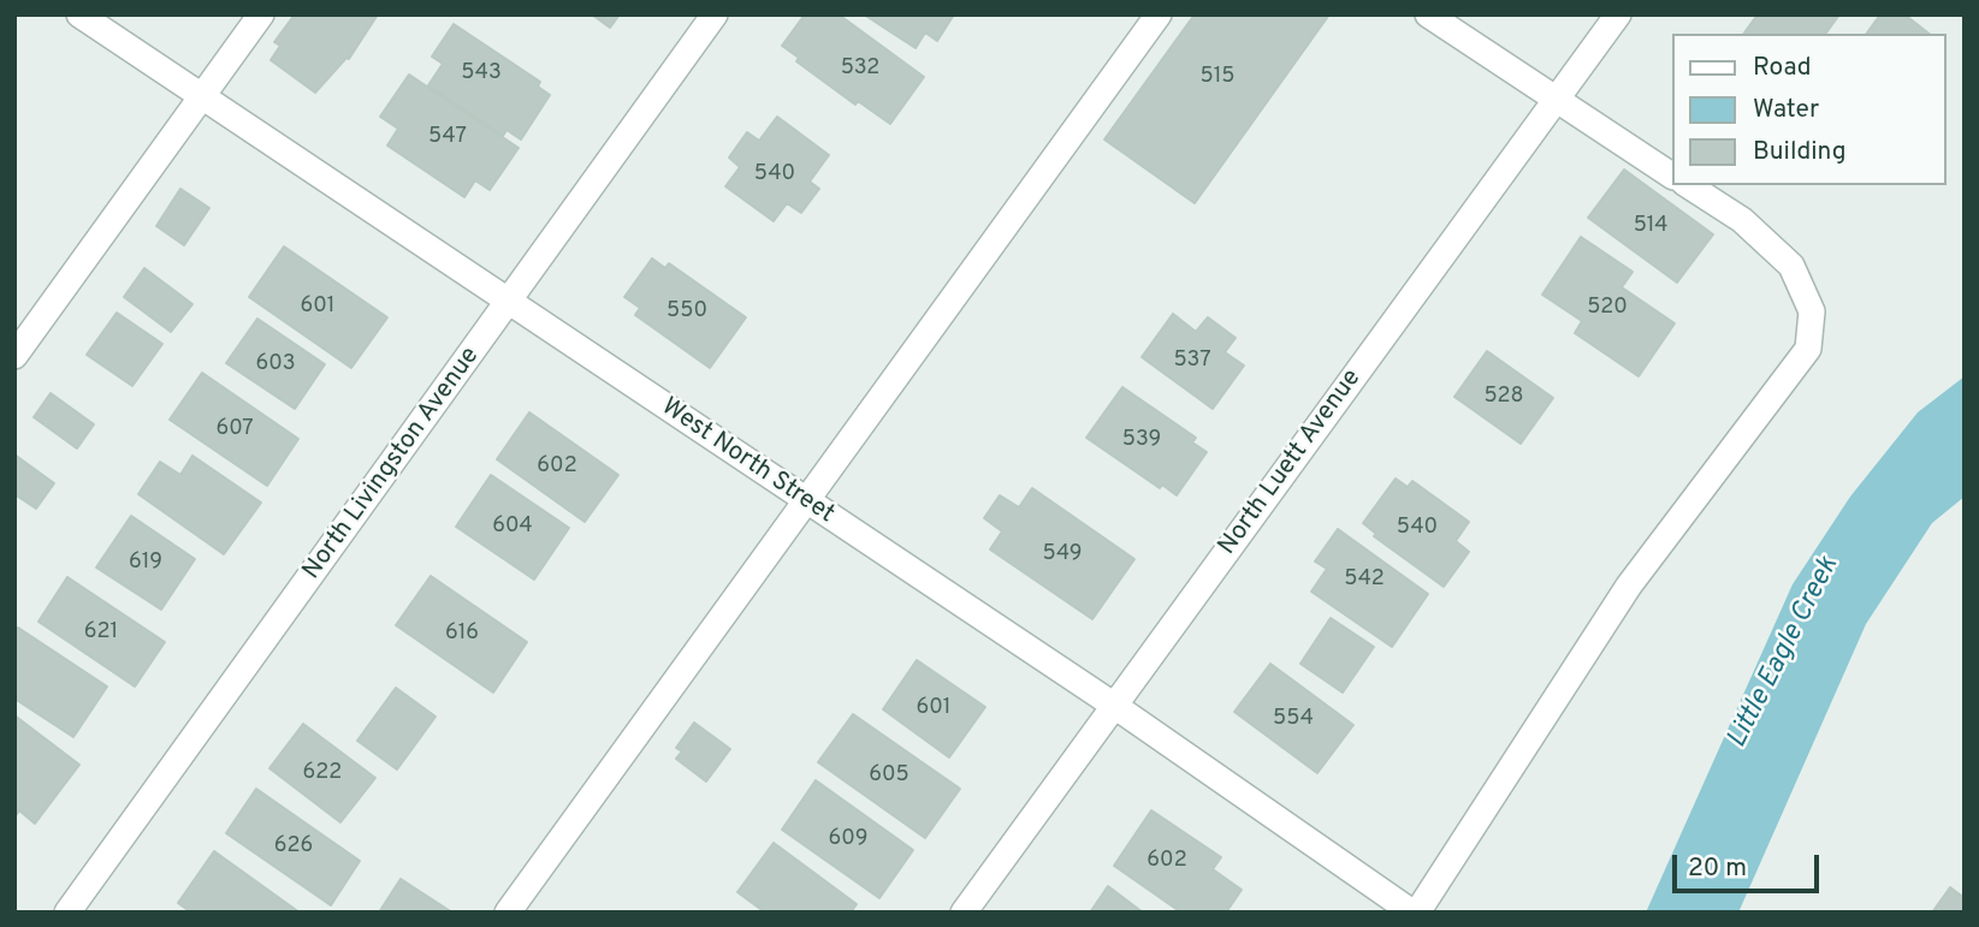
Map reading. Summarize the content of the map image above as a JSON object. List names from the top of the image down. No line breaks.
{"streets":{"street":["West North Street","North Luett Avenue","North Livingston Avenue"]},"crossings":[["West North Street","North Luett Avenue"],["West North Street","North Livingston Avenue"]],"water":["Little Eagle Creek"],"house_numbers":["532","543","515","547","540","514","601","520","550","537","603","528","607","539","602","604","540","549","619","542","621","616","601","554","622","605","609","626","602"],"legend":["Road","Water","Building"],"scale_bar":"20 m"}
